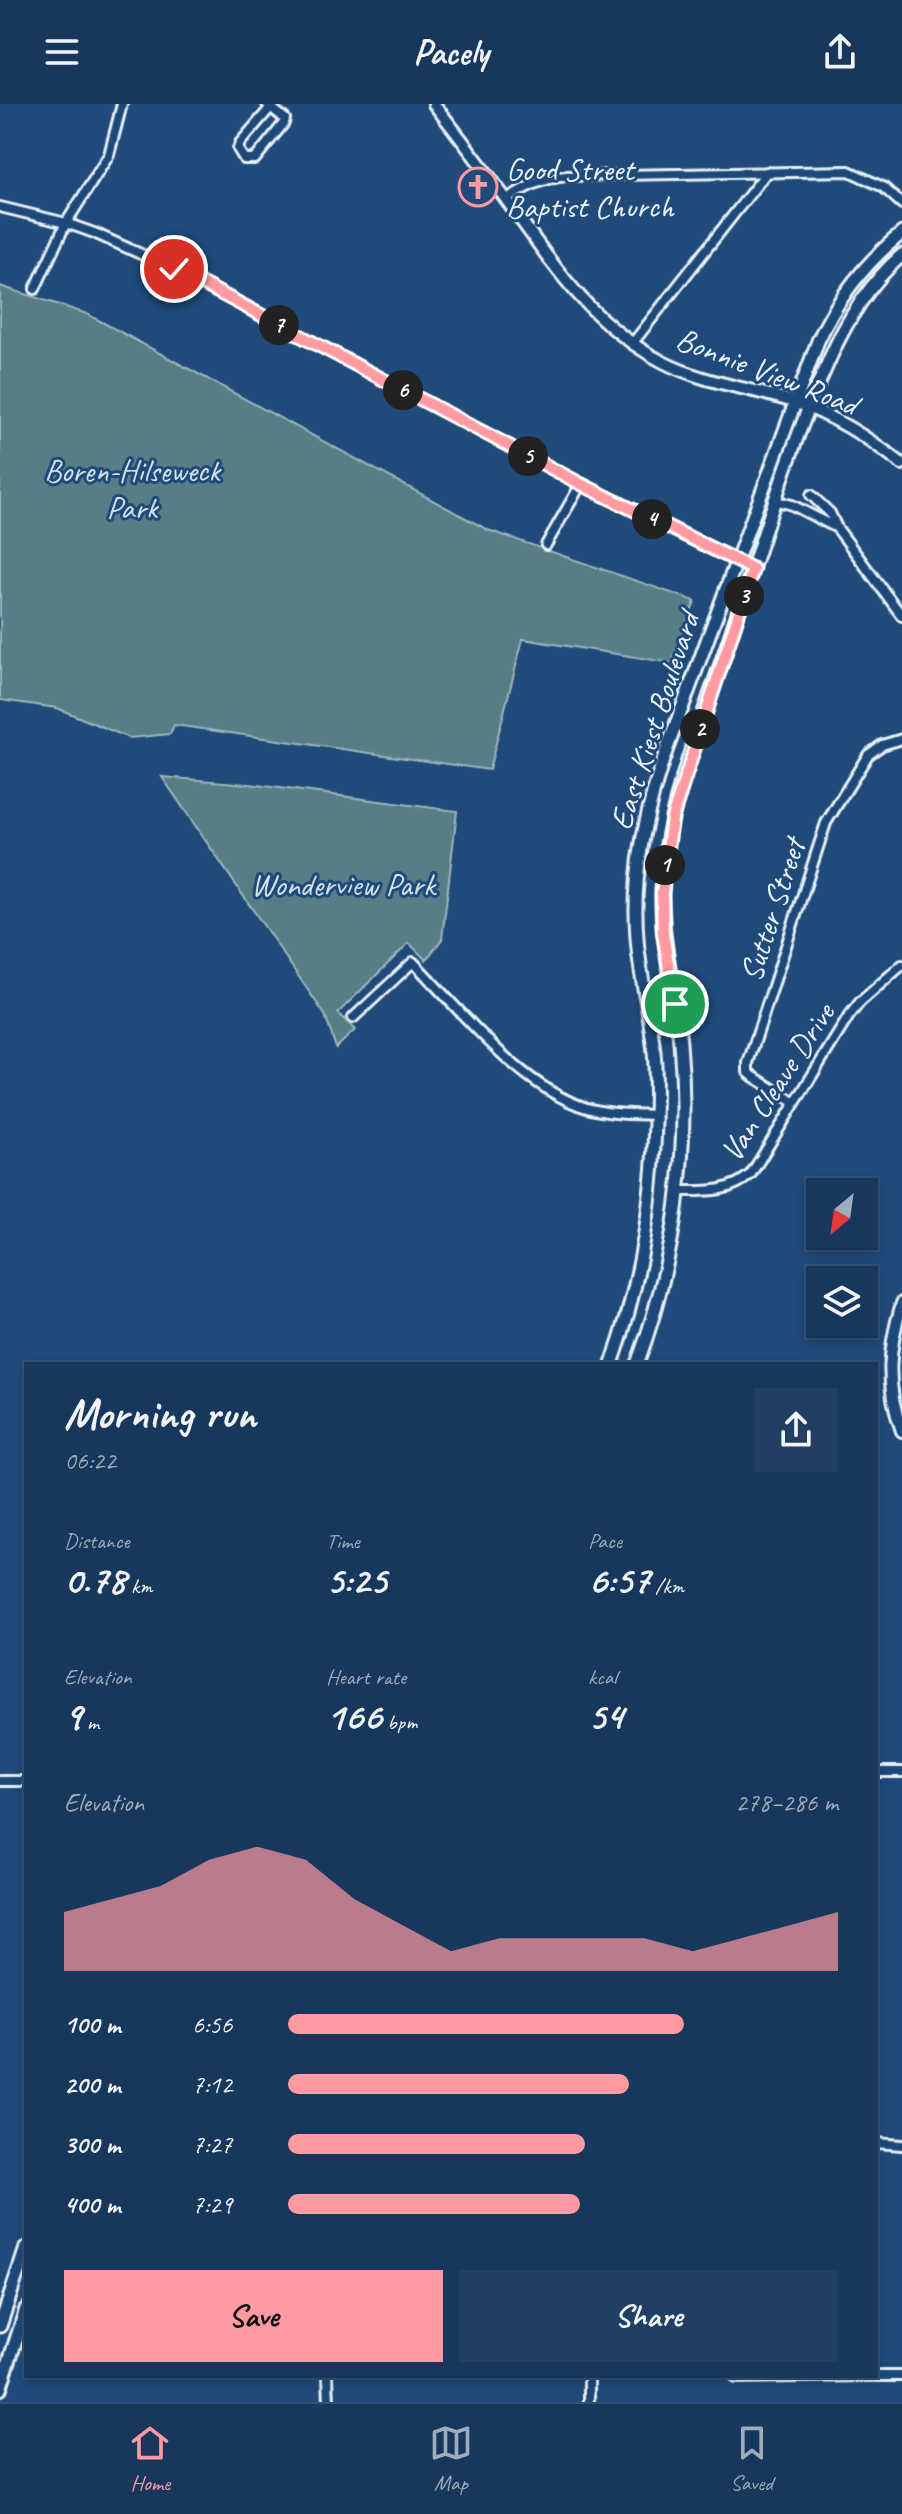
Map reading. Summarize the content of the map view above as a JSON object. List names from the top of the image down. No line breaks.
{"streets":{"main road":["East Kiest Boulevard"],"street":["Bonnie View Road","Sutter Street","Van Cleave Drive"]},"crossings":[["Bonnie View Road","East Kiest Boulevard"],["East Kiest Boulevard","Van Cleave Drive"],["Sutter Street","Van Cleave Drive"]],"parks":["Boren-Hilseweck Park","Wonderview Park"],"places":{"church":["Good Street Baptist Church"]},"north":"bottom left","page":{"header":"Pacely","pins":["7","6","5","4","3","2","1"],"heading":["Morning run","06:22"],"stats":[["Distance","0.78 km"],["Time","5:25"],["Pace","6:57 /km"],["Elevation","9 m"],["Heart rate","166 bpm"],["kcal","54"]],"chart":["Elevation","278–286 m"],"list":[{"name":"100 m","note":"6:56"},{"name":"200 m","note":"7:12"},{"name":"300 m","note":"7:27"},{"name":"400 m","note":"7:29"}],"buttons":["Save","Share"],"tabs":["Home","Map","Saved"]}}
